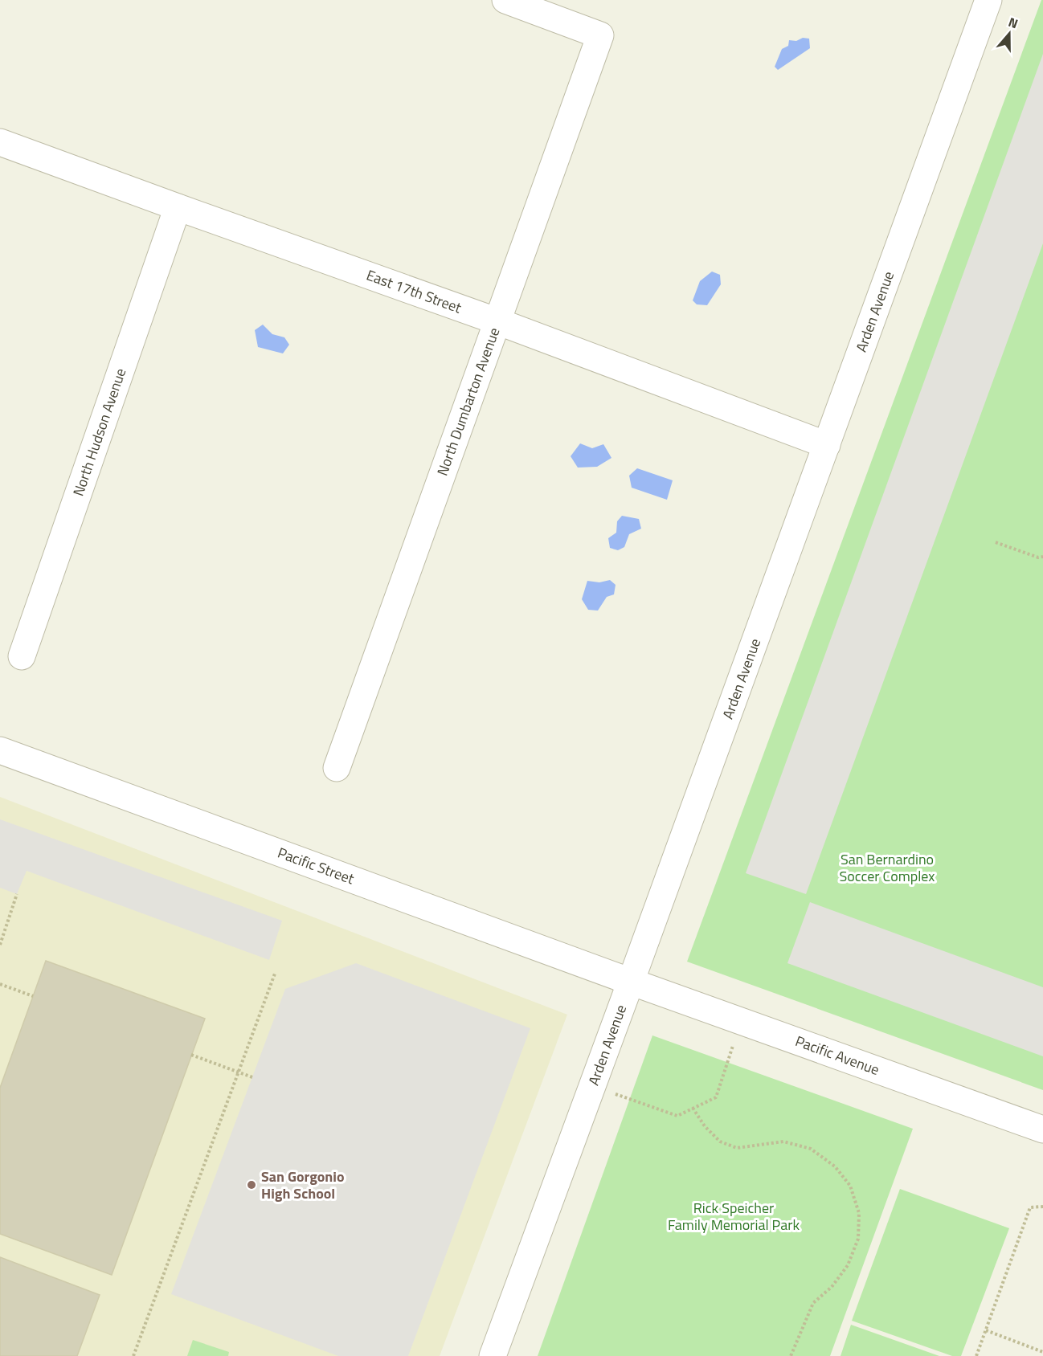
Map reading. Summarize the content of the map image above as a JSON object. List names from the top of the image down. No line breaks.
{"streets":{"street":["East 17th Street","Arden Avenue","North Dumbarton Avenue","North Hudson Avenue","Pacific Street","Pacific Avenue"]},"crossings":[["East 17th Street","Arden Avenue"],["East 17th Street","North Dumbarton Avenue"],["East 17th Street","North Hudson Avenue"],["Arden Avenue","Pacific Street"],["Arden Avenue","Pacific Avenue"],["Pacific Street","Pacific Avenue"]],"parks":["San Bernardino Soccer Complex","Rick Speicher Family Memorial Park"],"places":["San Gorgonio High School"],"north":"top"}
